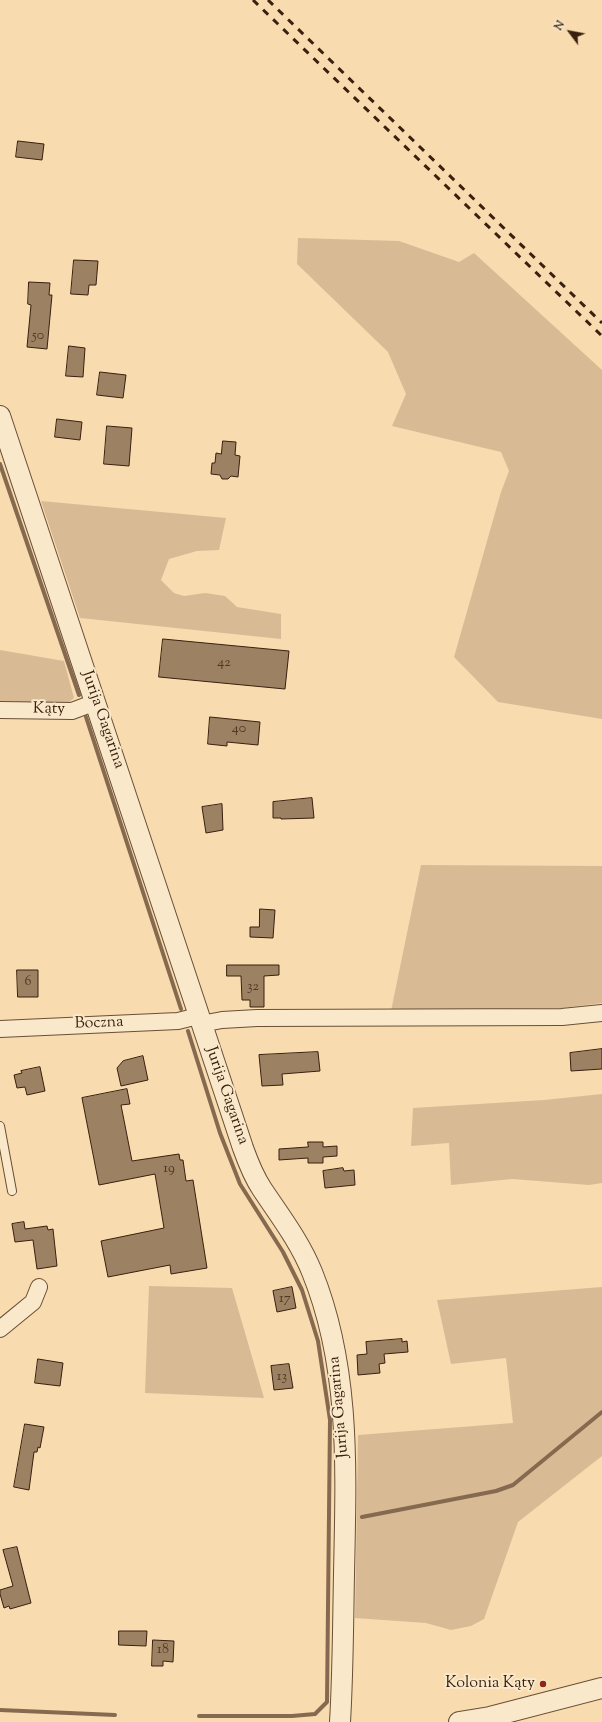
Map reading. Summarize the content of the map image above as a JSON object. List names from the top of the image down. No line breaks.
{"streets":{"street":["Kąty","Jurija Gagarina","Boczna"]},"crossings":[["Kąty","Jurija Gagarina"],["Jurija Gagarina","Boczna"]],"places":["Kolonia Kąty"],"house_numbers":["50","42","40","6","32","19","17","13","18"],"north":"top left"}
